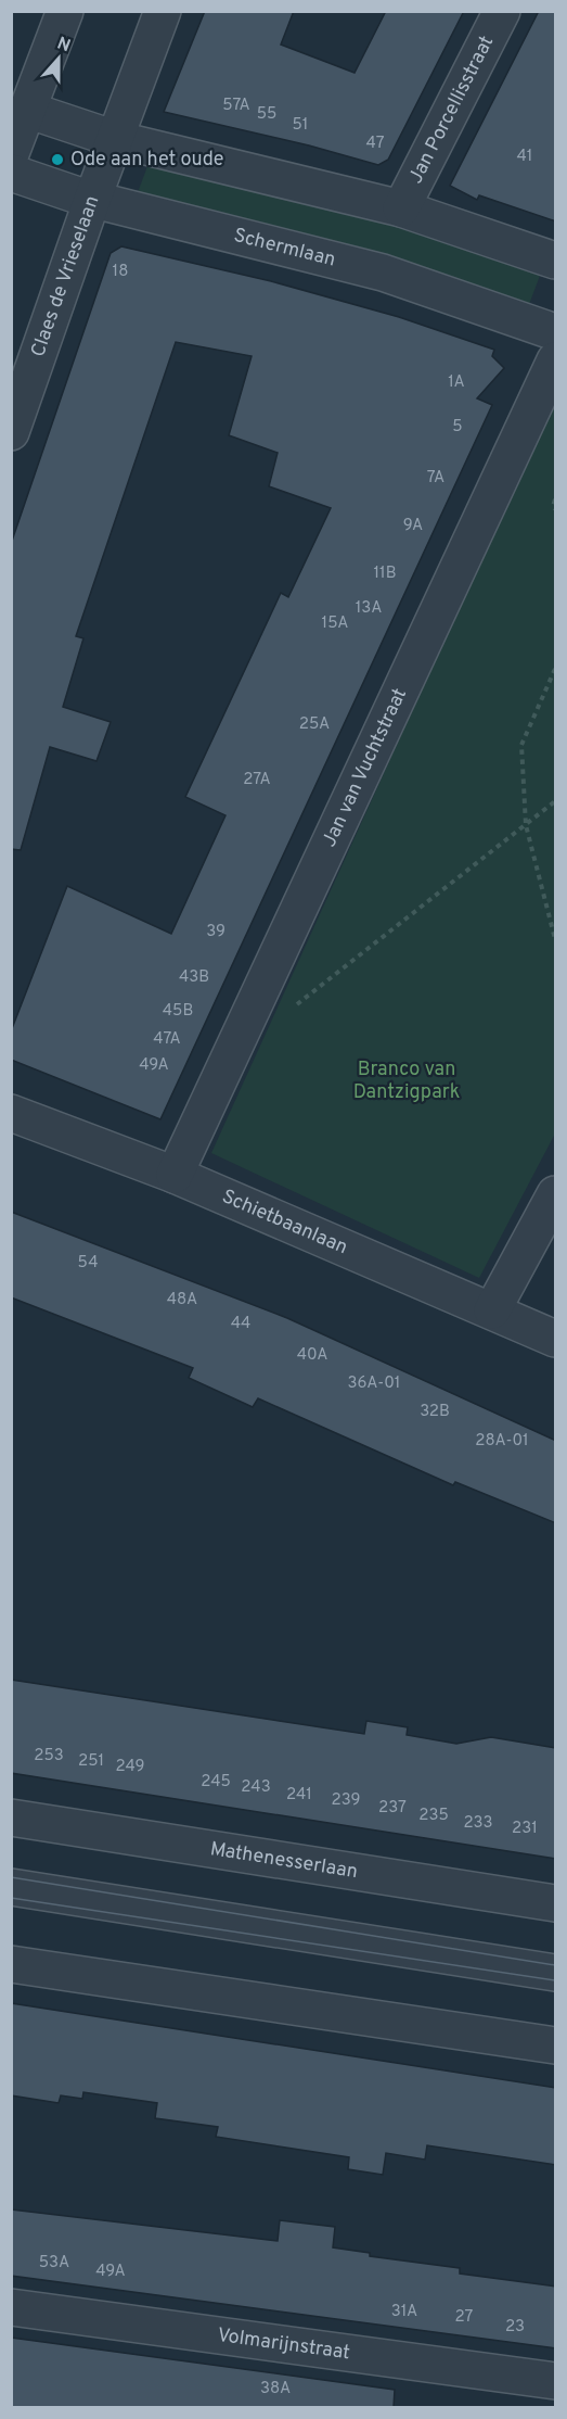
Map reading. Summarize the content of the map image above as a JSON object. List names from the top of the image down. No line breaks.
{"streets":{"street":["Jan Porcellisstraat","Schermlaan","Claes de Vrieselaan","Jan van Vuchtstraat","Schietbaanlaan","Mathenesserlaan","Volmarijnstraat"]},"crossings":[["Schermlaan","Claes de Vrieselaan"],["Jan van Vuchtstraat","Schietbaanlaan"]],"parks":["Branco van Dantzigpark"],"places":["Ode aan het oude"],"house_numbers":["57A","55","51","47","41","18","1A","5","7A","9A","11B","13A","15A","25A","27A","39","43B","45B","47A","49A","54","48A","44","40A","36A-01","32B","28A-01","253","251","249","245","243","241","239","237","235","233","231","53A","49A","31A","27","23","38A"],"north":"top"}
